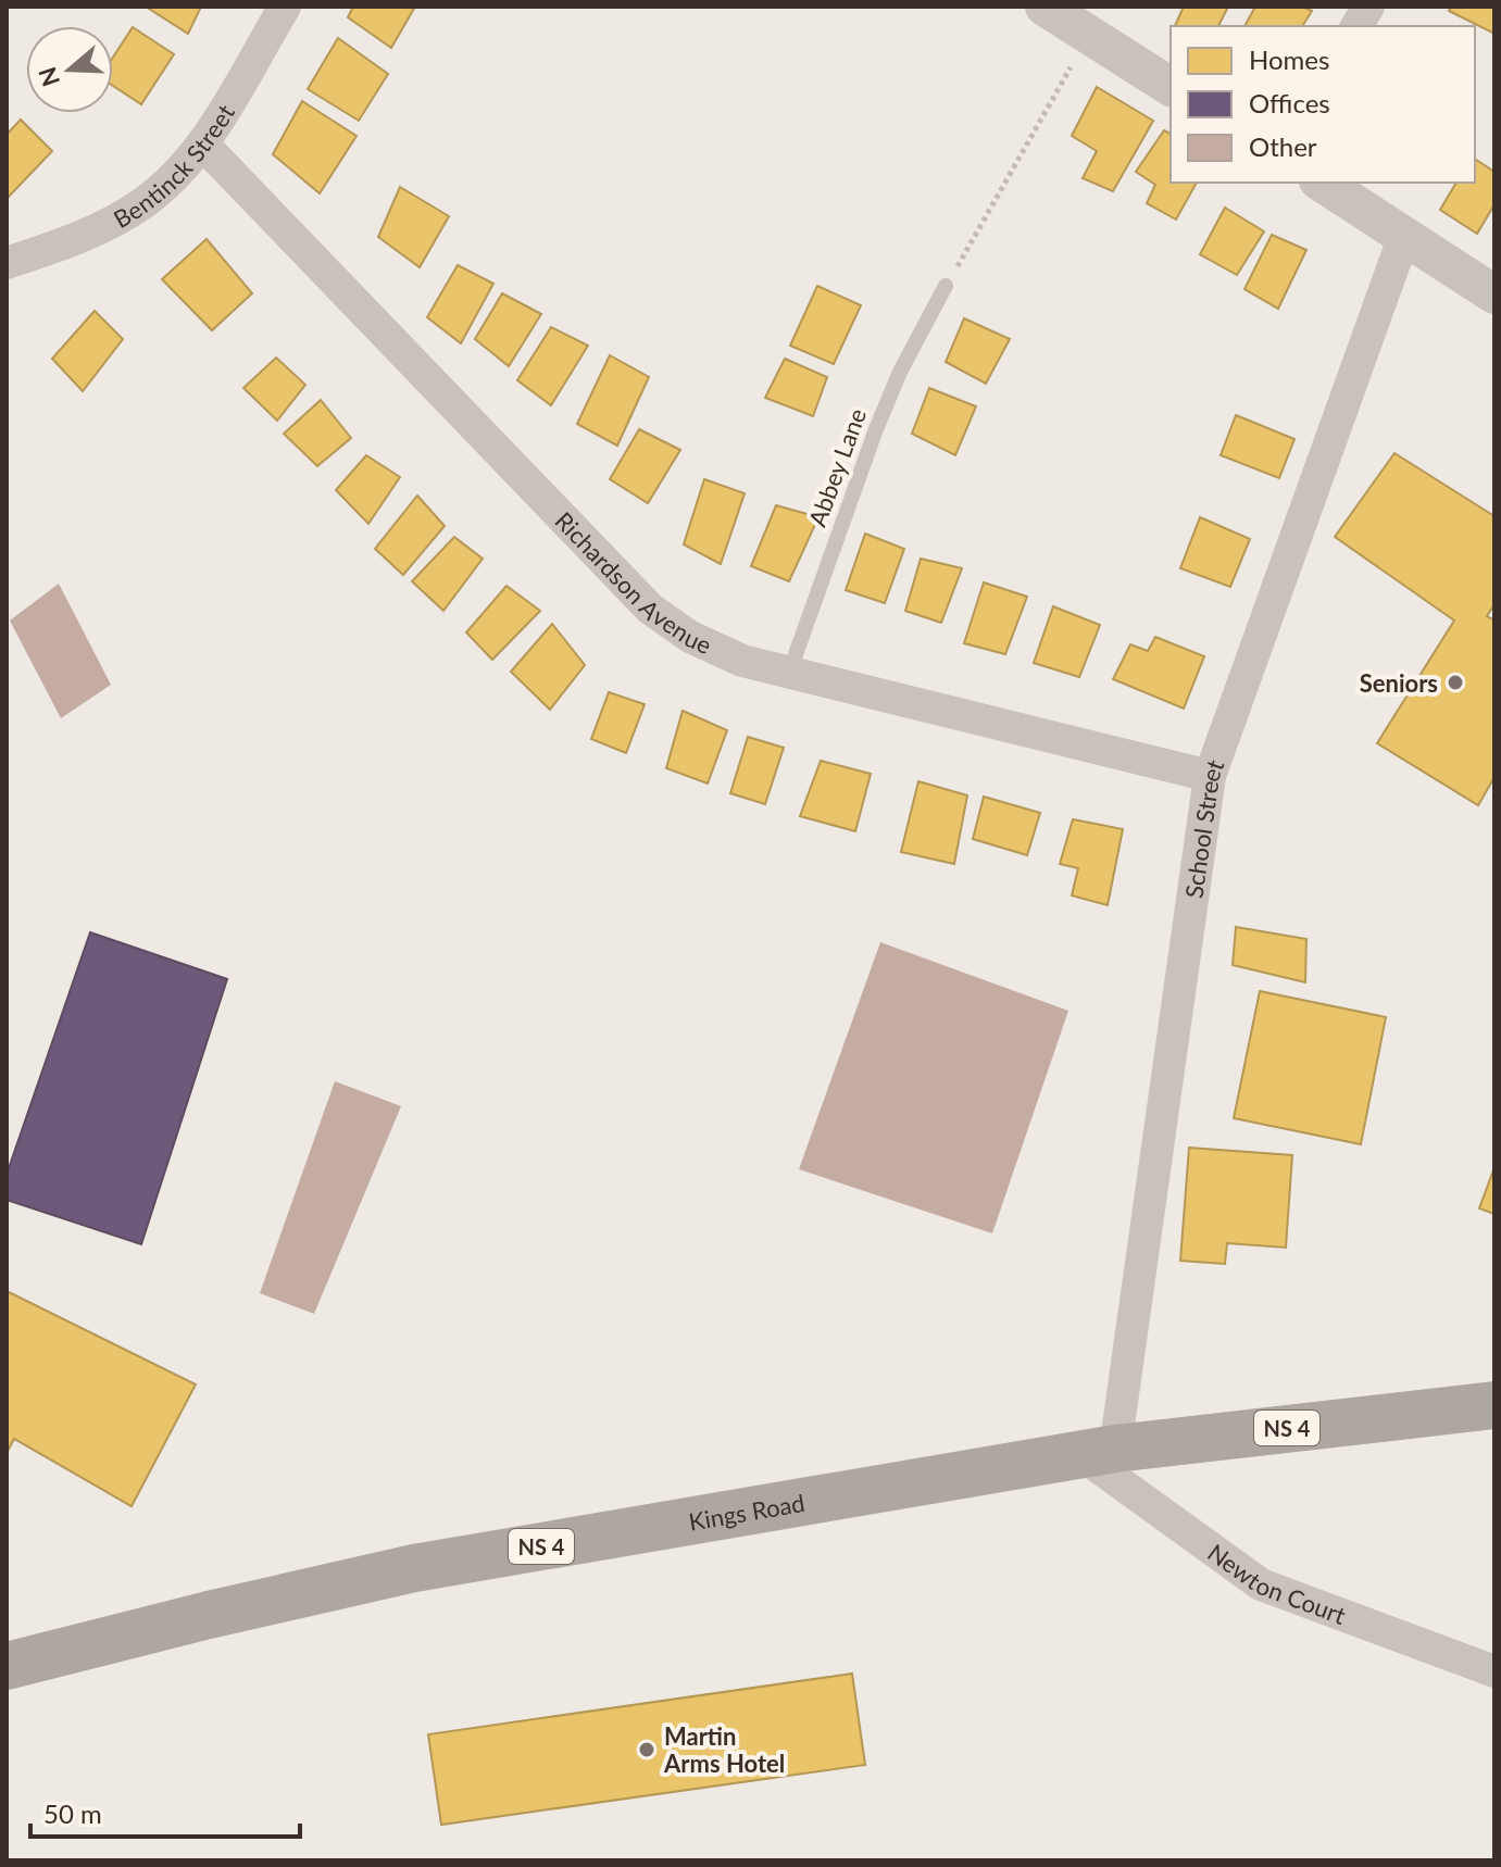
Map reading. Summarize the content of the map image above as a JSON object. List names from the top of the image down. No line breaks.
{"streets":{"main road":["NS 4","Kings Road"],"street":["Bentinck Street","Richardson Avenue","School Street","Newton Court"],"lane":["Abbey Lane"]},"crossings":[["Bentinck Street","Richardson Avenue"],["Abbey Lane","Richardson Avenue"],["Richardson Avenue","School Street"],["School Street","Kings Road"],["School Street","Newton Court"],["Kings Road","Newton Court"]],"places":["Seniors","Martin Arms Hotel"],"legend":["Homes","Offices","Other"],"scale_bar":"50 m","north":"left"}
